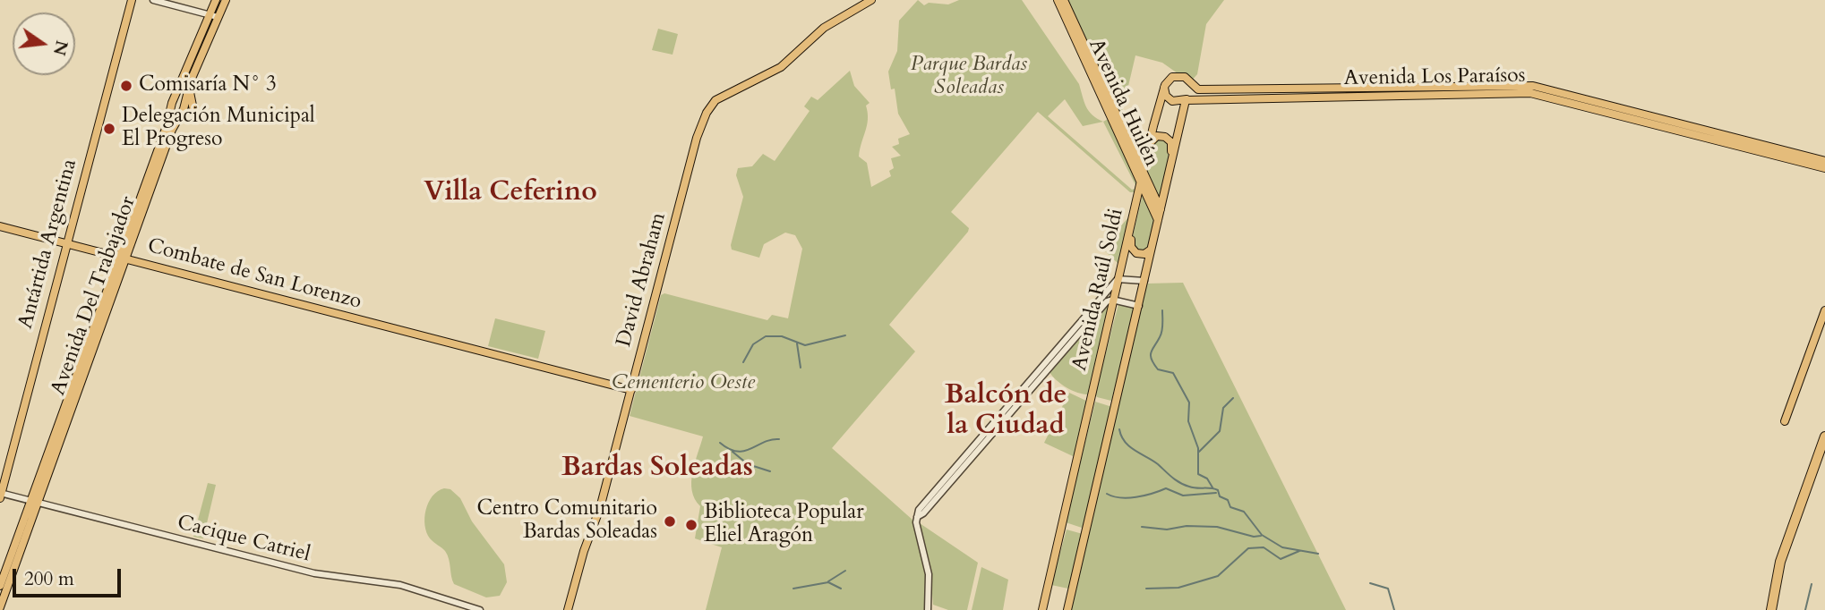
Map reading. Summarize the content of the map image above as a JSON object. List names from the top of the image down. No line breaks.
{"streets":{"main road":["Avenida Los Paraísos","Avenida Huilén","Antártida Argentina","Combate de San Lorenzo","David Abraham","Avenida Raúl Soldi","Avenida Del Trabajador"],"street":["Cacique Catriel"]},"crossings":[["Avenida Los Paraísos","Avenida Raúl Soldi"],["Avenida Huilén","Avenida Raúl Soldi"],["Antártida Argentina","Combate de San Lorenzo"],["Antártida Argentina","Cacique Catriel"],["Combate de San Lorenzo","David Abraham"],["Combate de San Lorenzo","Avenida Del Trabajador"],["Avenida Del Trabajador","Cacique Catriel"]],"districts":["Villa Ceferino","Balcón de la Ciudad","Bardas Soleadas"],"parks":["Parque Bardas Soleadas","Cementerio Oeste"],"places":["Comisaría N° 3","Delegación Municipal El Progreso","Centro Comunitario Bardas Soleadas","Biblioteca Popular Eliel Aragón"],"scale_bar":"200 m","north":"right"}
